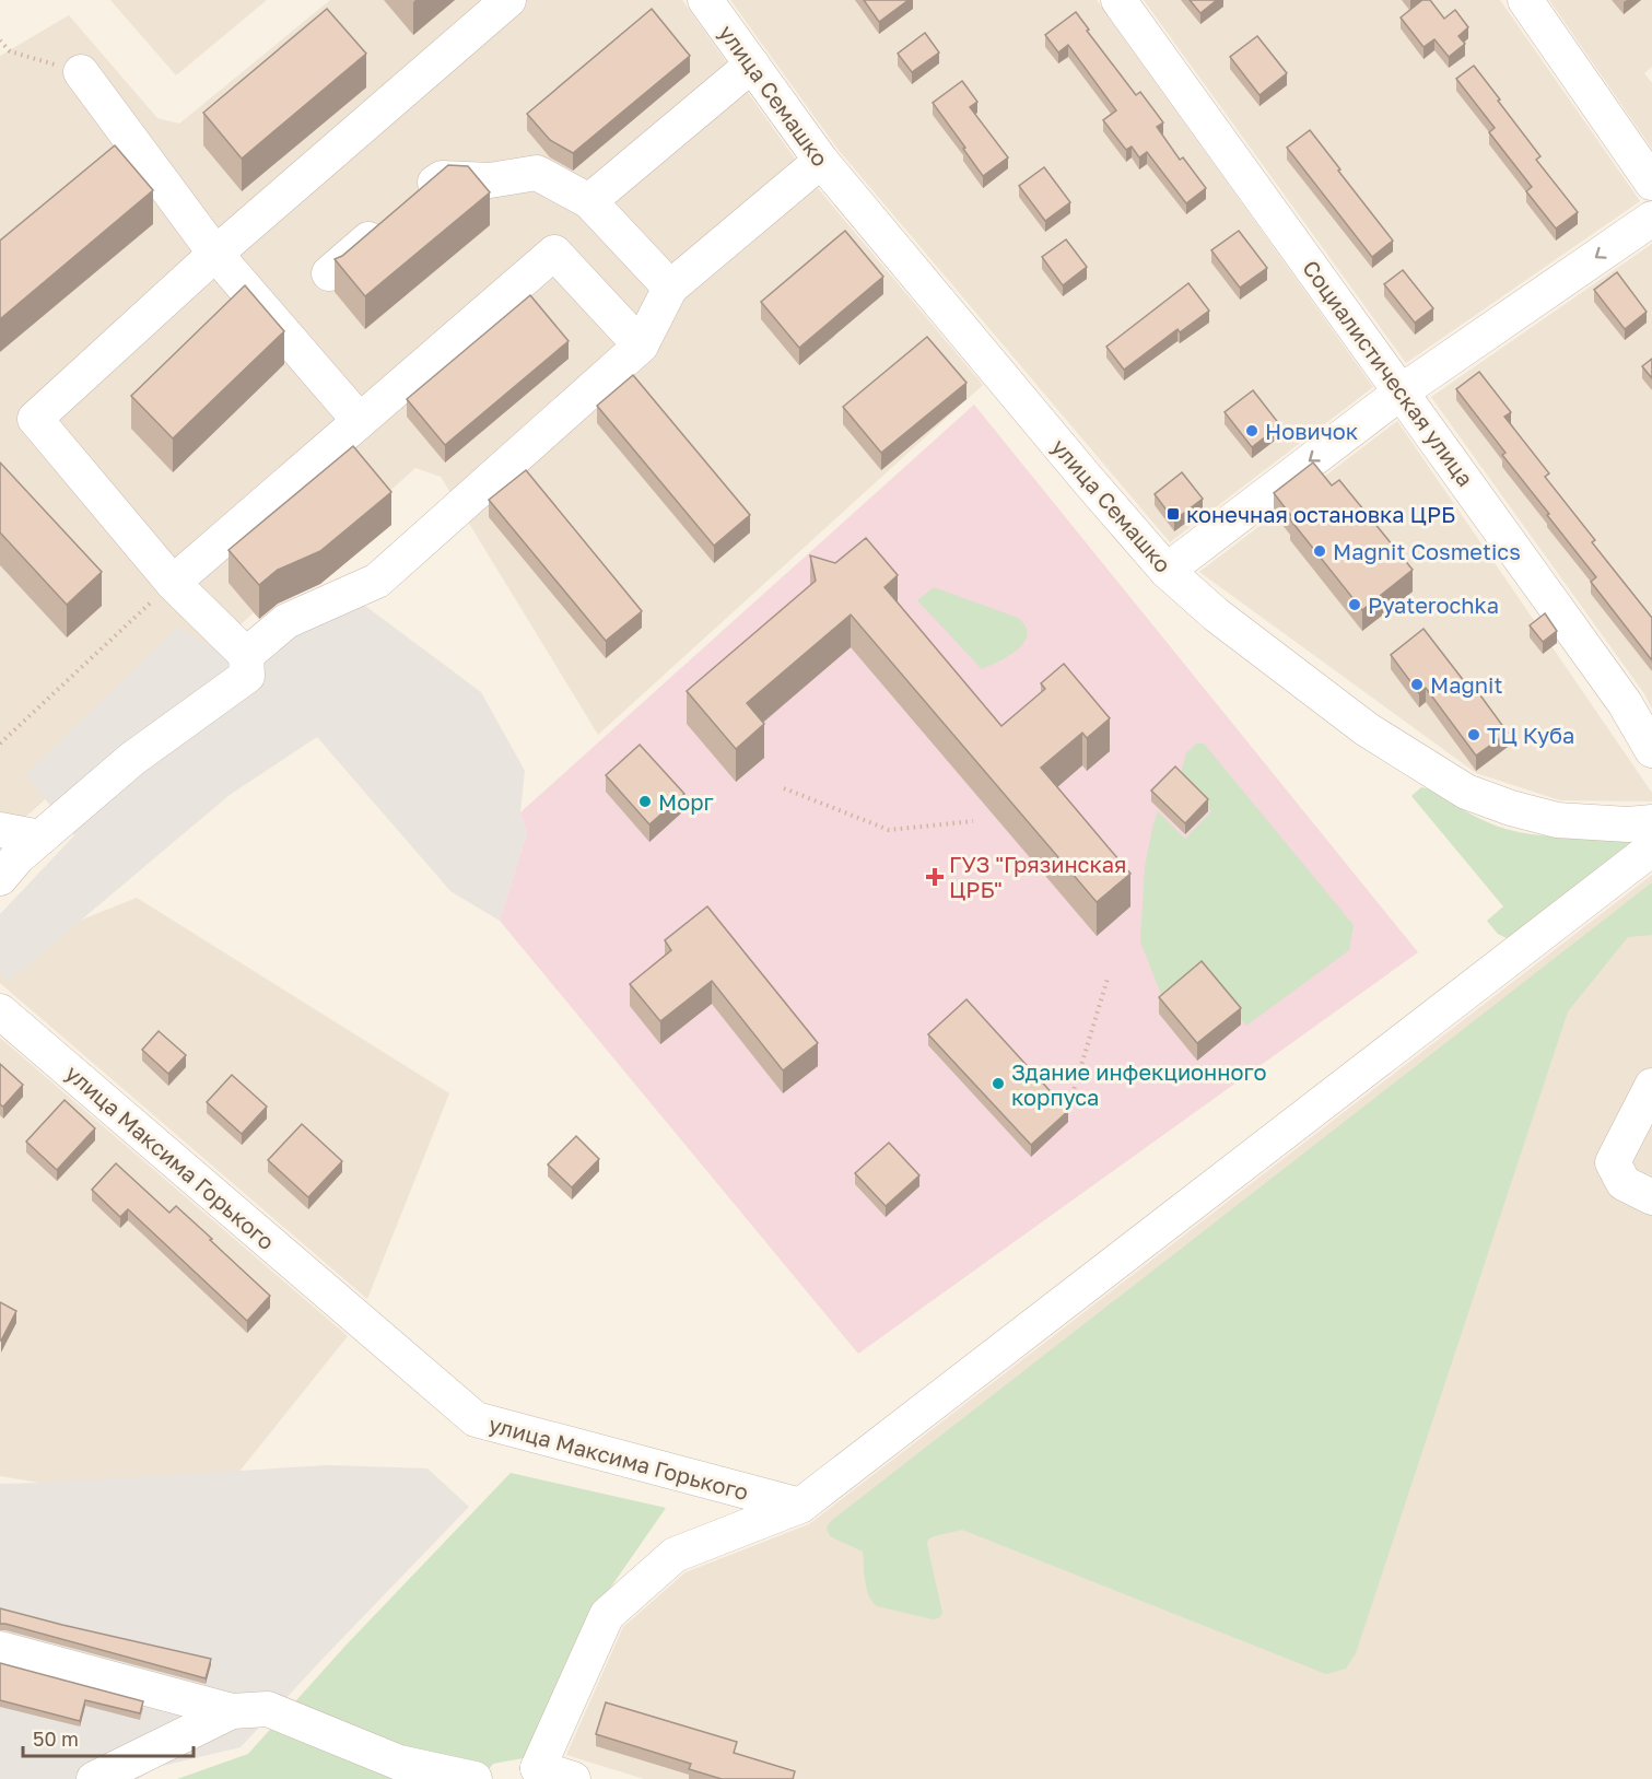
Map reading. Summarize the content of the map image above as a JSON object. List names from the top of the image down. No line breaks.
{"streets":{"street":["улица Семашко","Социалистическая улица","улица Максима Горького"]},"places":{"other":["Новичок","Magnit Cosmetics","Pyaterochka","Magnit","ТЦ Куба","Морг","Здание инфекционного корпуса"],"transit":["конечная остановка ЦРБ"],"health":["ГУЗ \"Грязинская ЦРБ\""]},"scale_bar":"50 m"}
